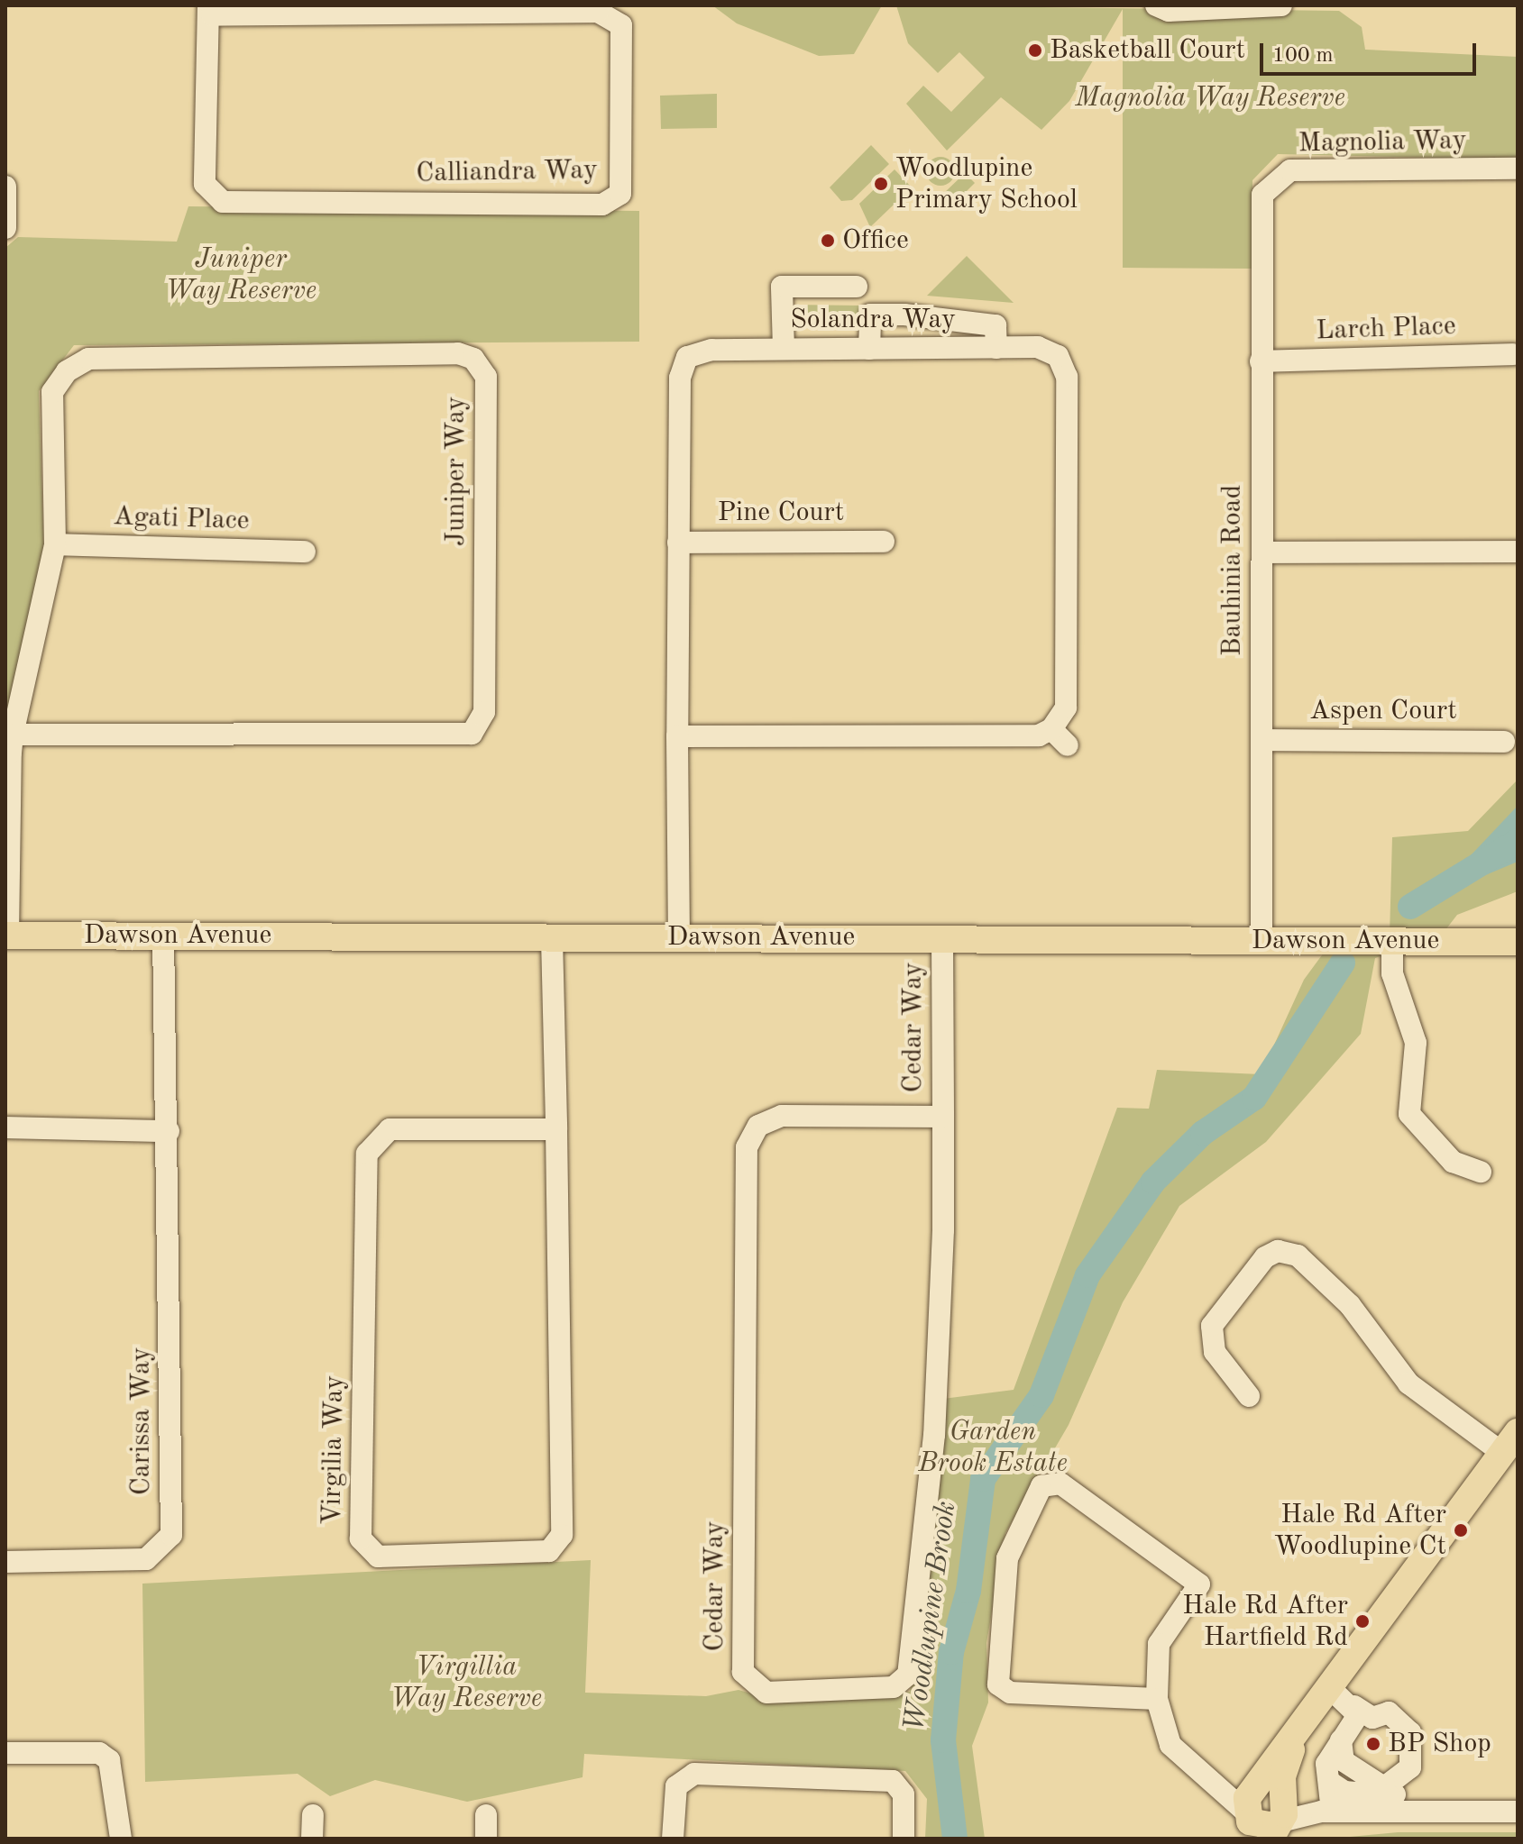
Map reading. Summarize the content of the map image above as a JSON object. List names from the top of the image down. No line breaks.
{"streets":{"main road":["Dawson Avenue"],"street":["Magnolia Way","Calliandra Way","Solandra Way","Larch Place","Juniper Way","Pine Court","Agati Place","Bauhinia Road","Aspen Court","Cedar Way","Carissa Way","Virgilia Way"]},"crossings":[["Magnolia Way","Bauhinia Road"],["Solandra Way","Pine Court"],["Solandra Way","Dawson Avenue"],["Larch Place","Bauhinia Road"],["Juniper Way","Agati Place"],["Juniper Way","Dawson Avenue"],["Bauhinia Road","Aspen Court"],["Bauhinia Road","Dawson Avenue"],["Dawson Avenue","Cedar Way"],["Dawson Avenue","Carissa Way"],["Dawson Avenue","Virgilia Way"]],"water":["Woodlupine Brook"],"parks":["Magnolia Way Reserve","Juniper Way Reserve","Garden Brook Estate","Virgillia Way Reserve"],"places":["Basketball Court","Woodlupine Primary School","Office","Hale Rd After Woodlupine Ct","Hale Rd After Hartfield Rd","BP Shop"],"scale_bar":"100 m"}
